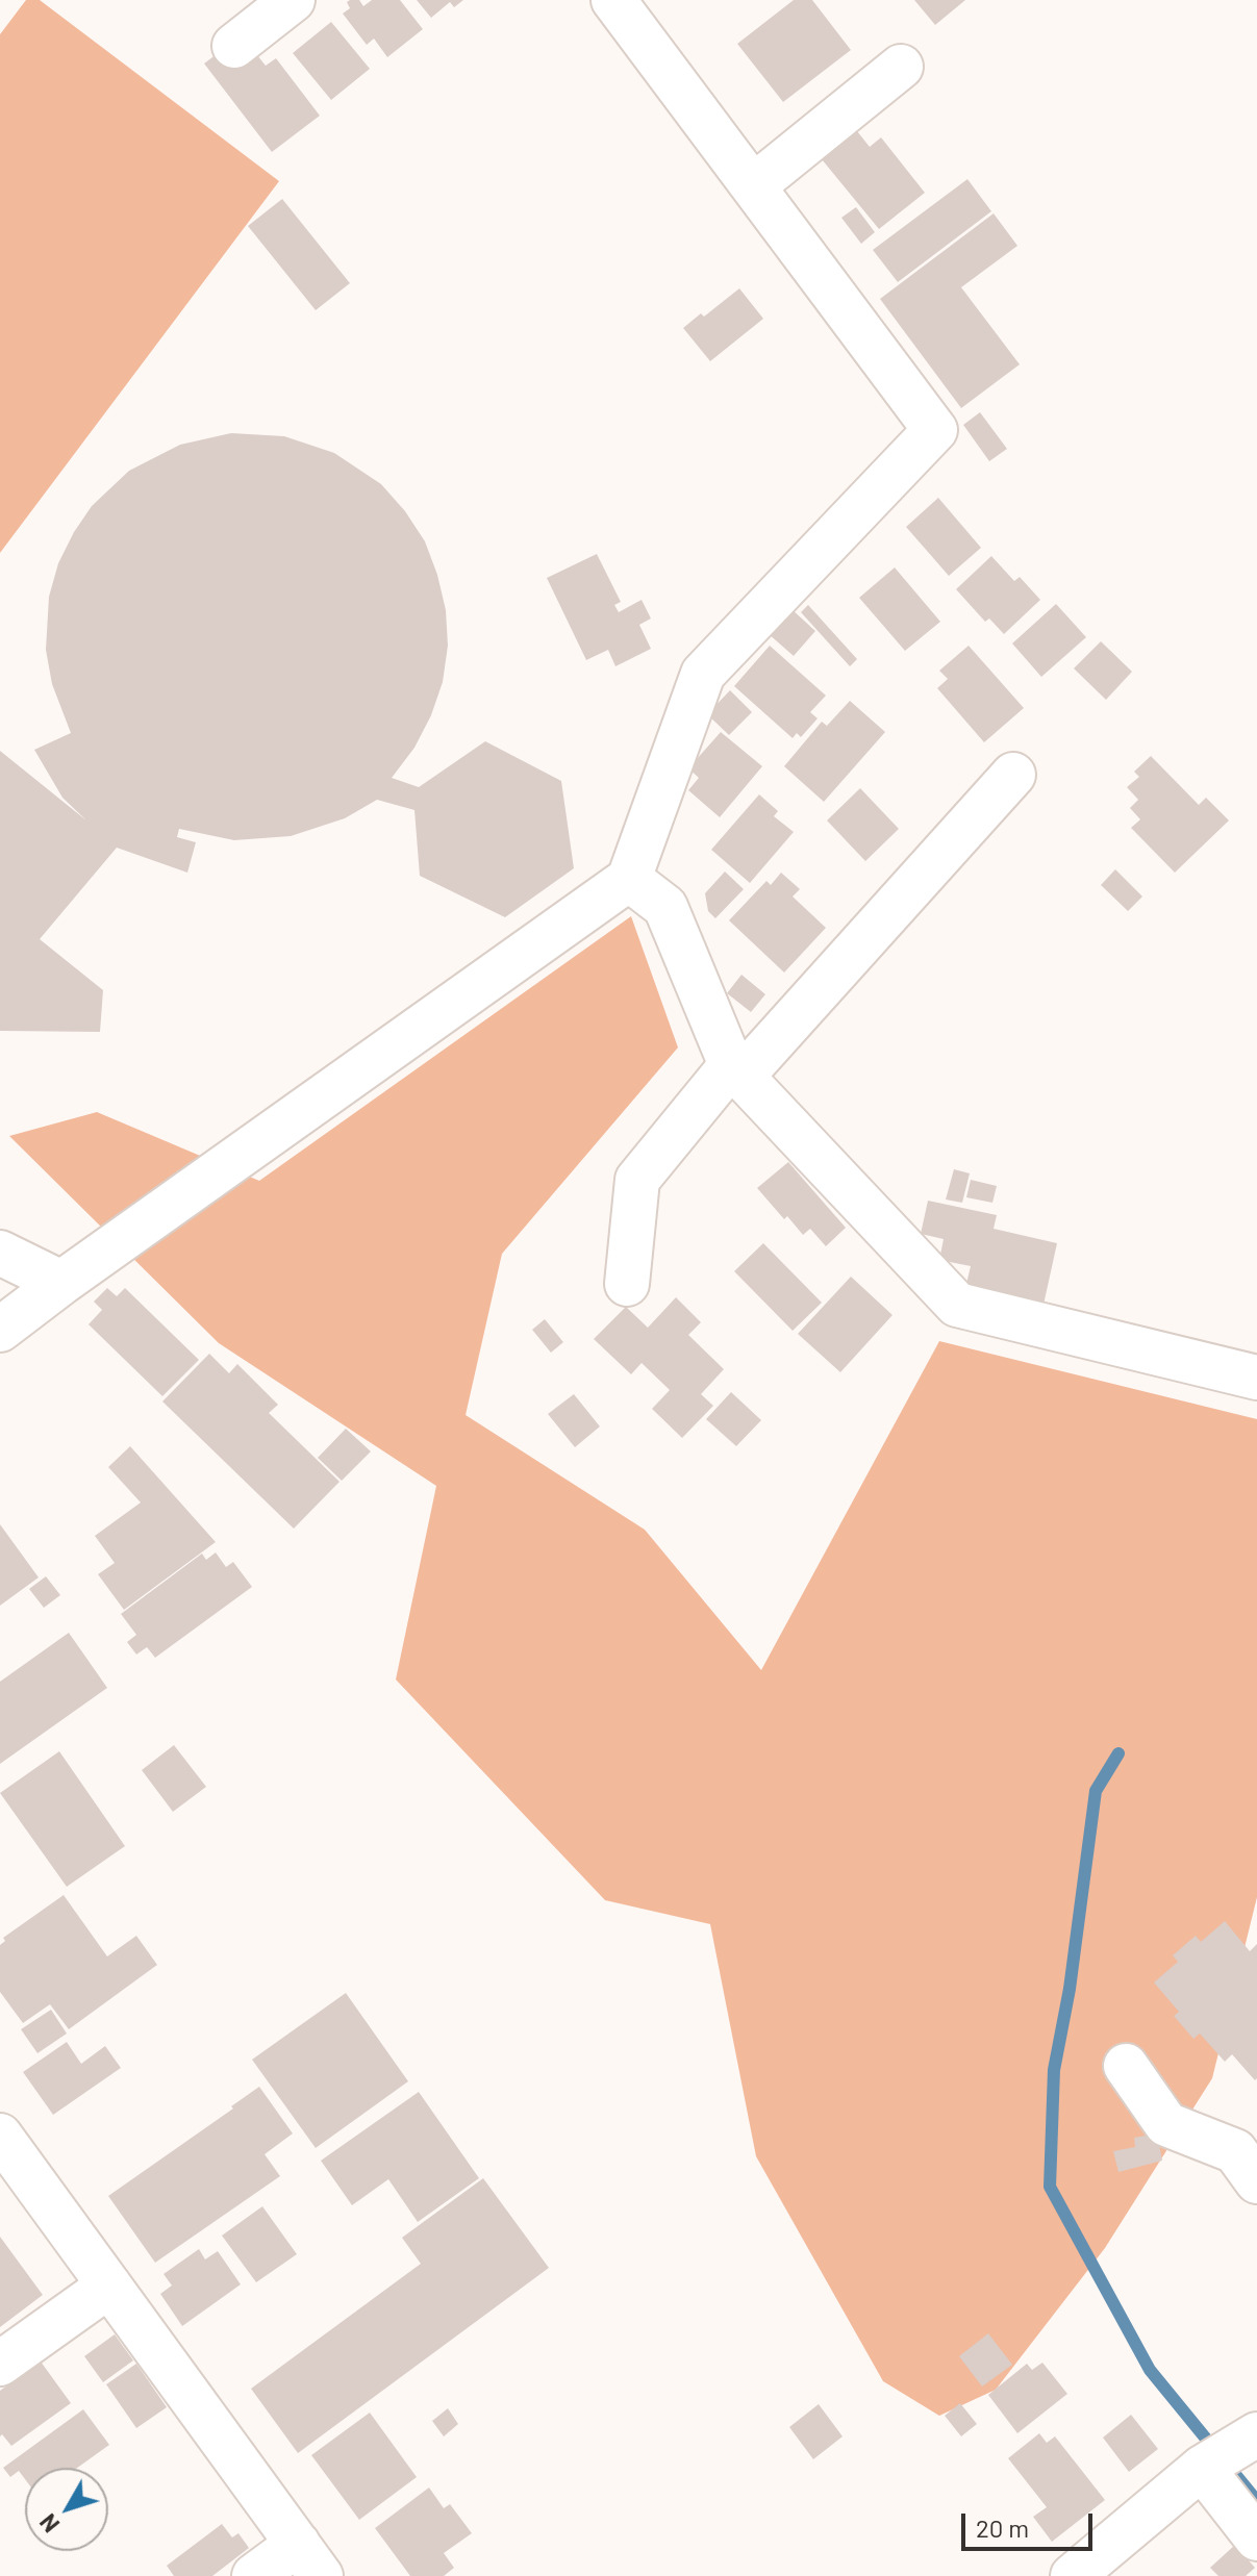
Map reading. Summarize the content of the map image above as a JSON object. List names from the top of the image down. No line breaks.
{"scale_bar":"20 m","north":"bottom left"}
